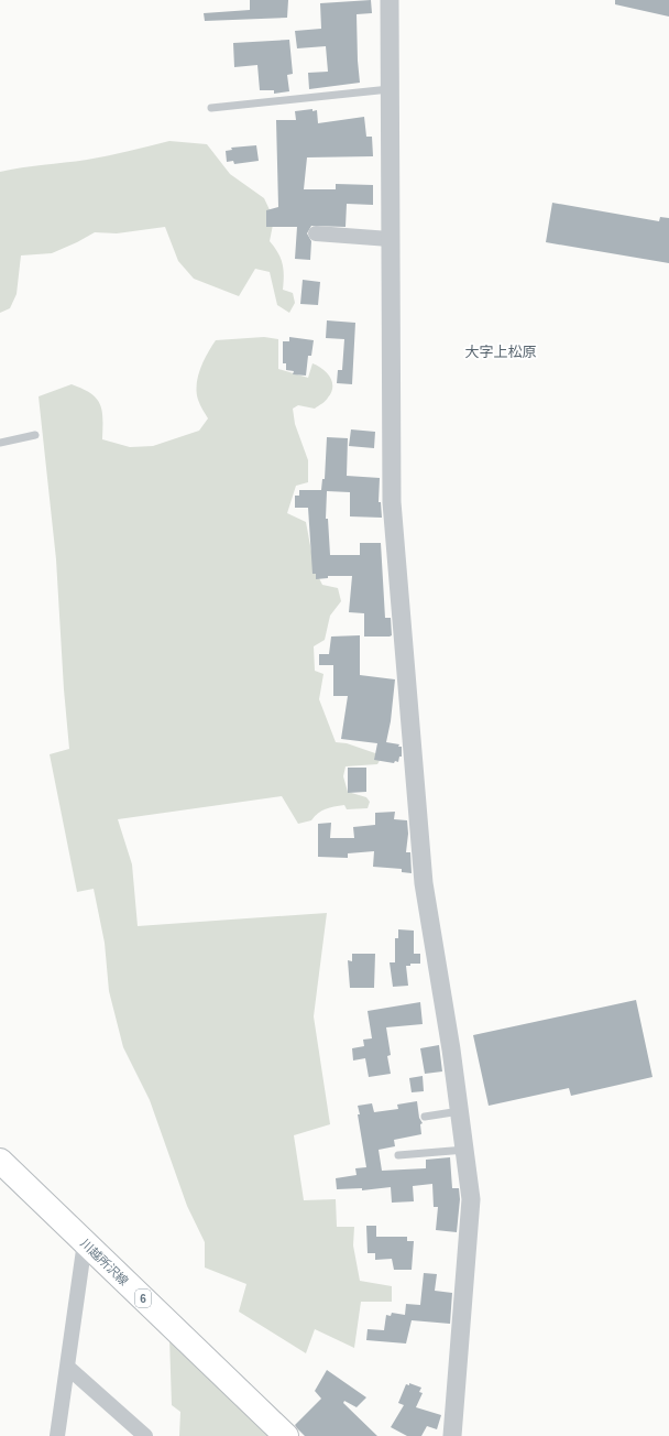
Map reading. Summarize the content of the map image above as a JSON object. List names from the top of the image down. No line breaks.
{"streets":{"main road":["川越所沢線","6"]},"districts":["大字上松原"]}
